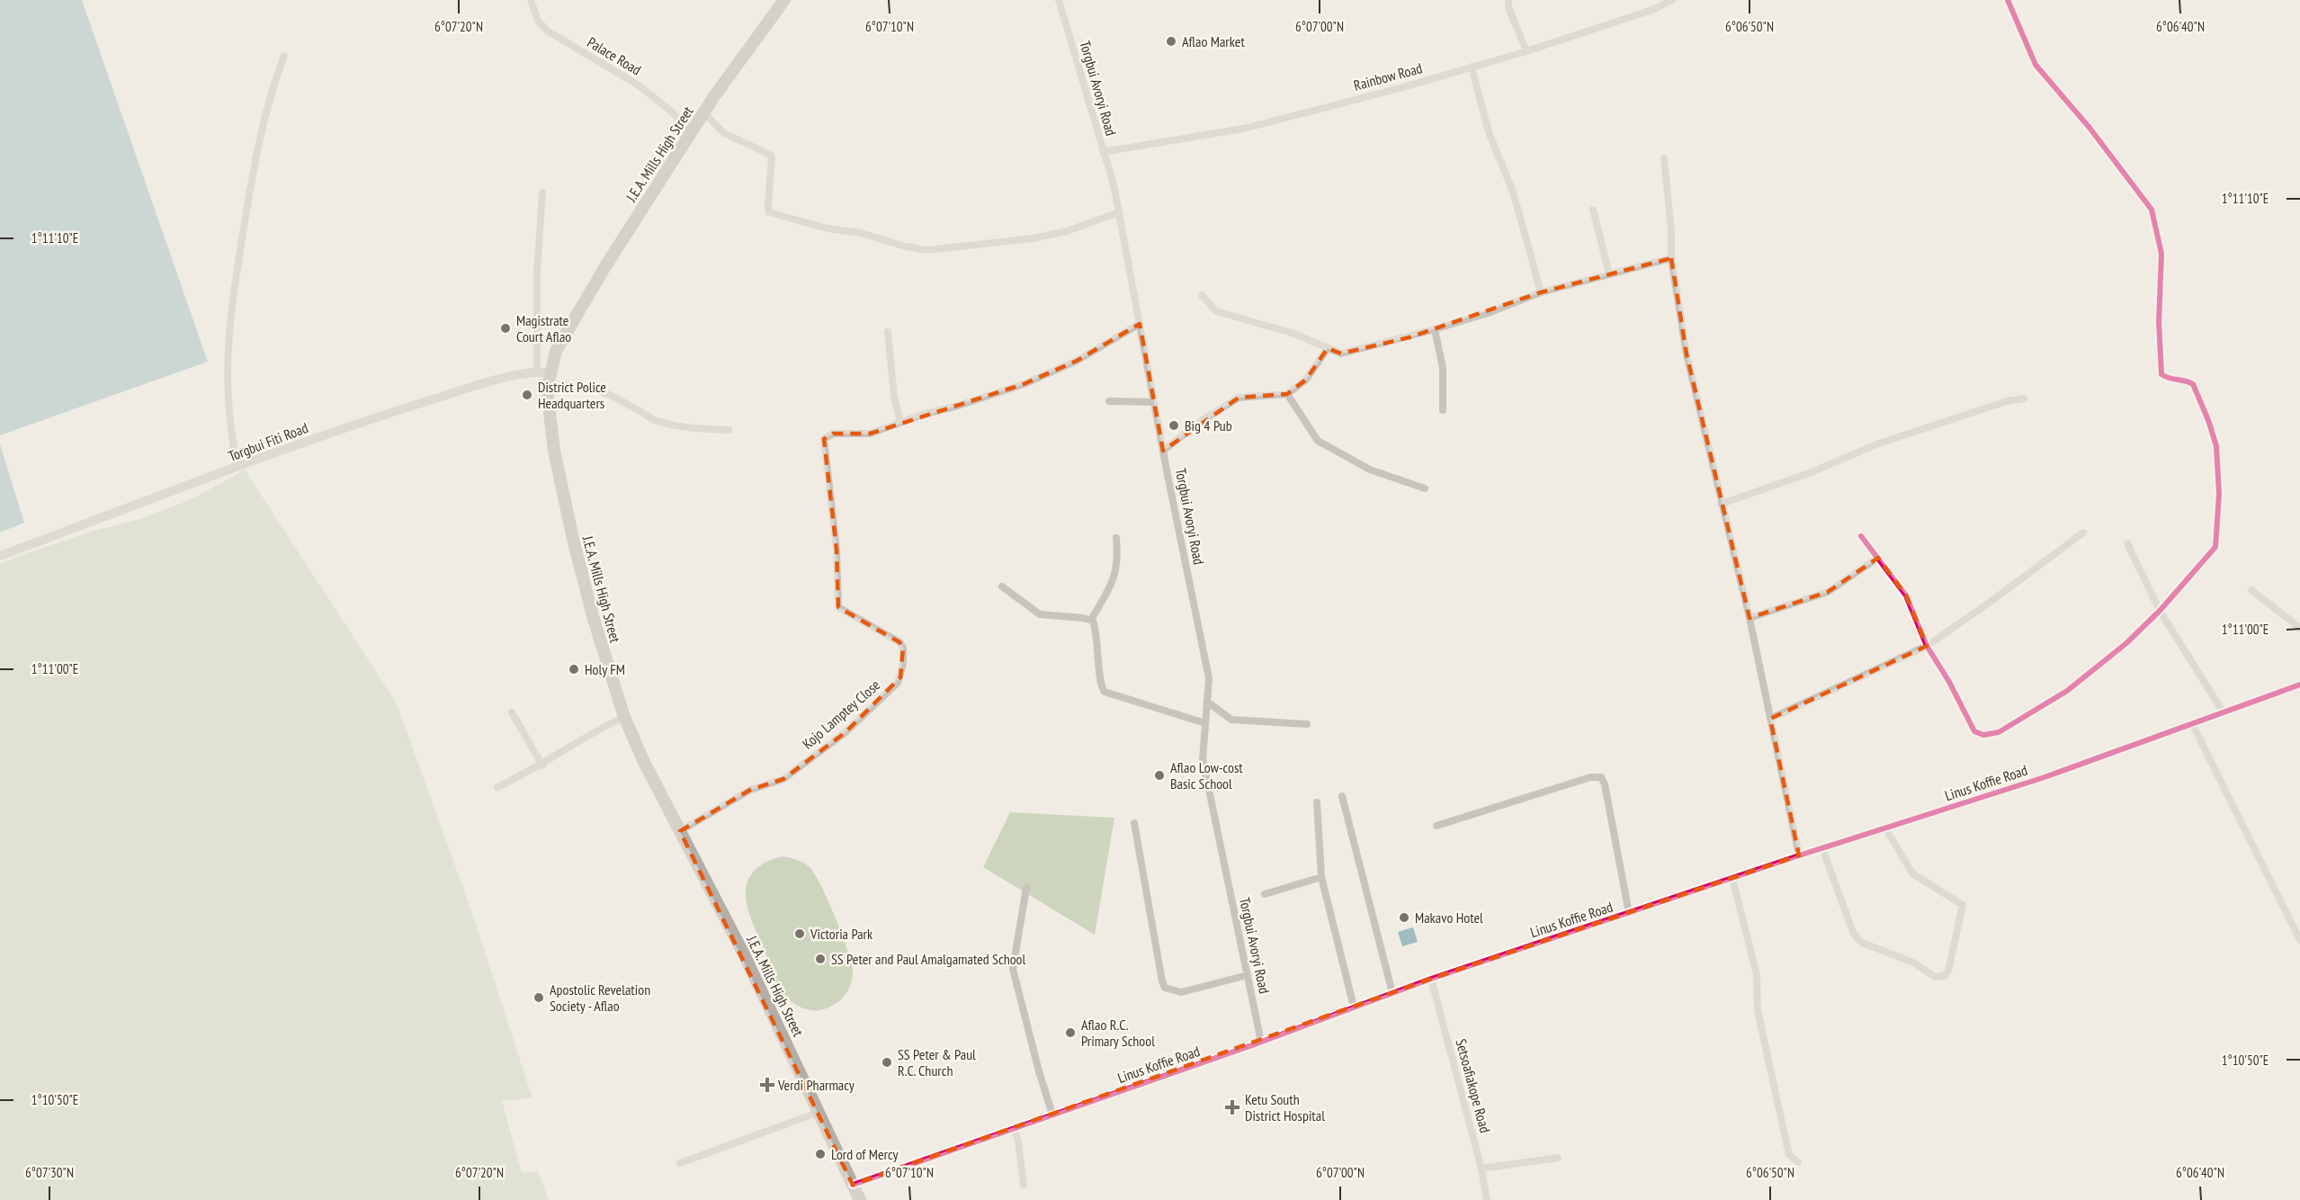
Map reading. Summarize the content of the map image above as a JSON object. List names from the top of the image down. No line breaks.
{"streets":{"highway":["J.E.A. Mills High Street"],"street":["Palace Road","Rainbow Road","Torgbui Avoryi Road","Torgbui Fiti Road","Kojo Lamptey Close","Linus Koffie Road","Setsoafiakope Road"]},"crossings":[["Palace Road","J.E.A. Mills High Street"],["Rainbow Road","Torgbui Avoryi Road"],["Torgbui Avoryi Road","Linus Koffie Road"],["J.E.A. Mills High Street","Torgbui Fiti Road"],["J.E.A. Mills High Street","Kojo Lamptey Close"],["J.E.A. Mills High Street","Linus Koffie Road"],["Linus Koffie Road","Setsoafiakope Road"]],"places":{"other":["Aflao Market","Magistrate Court Aflao","District Police Headquarters","Big 4 Pub","Holy FM","Aflao Low-cost Basic School","Makavo Hotel","Victoria Park","SS Peter and Paul Amalgamated School","Apostolic Revelation Society - Aflao","Aflao R.C. Primary School","SS Peter & Paul R.C. Church","Lord of Mercy"],"health":["Verdi Pharmacy","Ketu South District Hospital"]},"coordinates":["6°07'20\"N","6°07'10\"N","6°07'00\"N","6°06'50\"N","6°06'40\"N","1°11'10\"E","1°11'00\"E","1°10'50\"E","6°07'30\"N"]}
